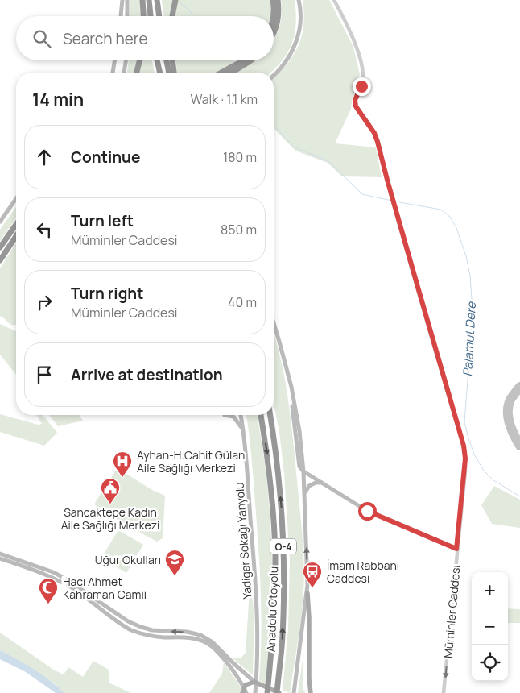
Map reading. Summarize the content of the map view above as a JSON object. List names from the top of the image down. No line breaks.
{"streets":{"highway":["O-4","Anadolu Otoyolu"],"main road":["Yadigar Sokağı Yanyolu"],"street":["Müminler Caddesi"]},"water":["Palamut Dere"],"places":{"hospital":["Ayhan-H.Cahit Gülan Aile Sağlığı Merkezi"],"public building":["Sancaktepe Kadın Aile Sağlığı Merkezi"],"school or university":["Uğur Okulları"],"bus stop":["İmam Rabbani Caddesi"],"mosque":["Hacı Ahmet Kahraman Camii"]},"page":{"search":"Search here","heading":["14 min","Walk · 1.1 km"],"list":[["Continue","180 m"],["Turn left","Müminler Caddesi","850 m"],["Turn right","Müminler Caddesi","40 m"],"Arrive at destination"],"map_buttons":["+","−"]}}
